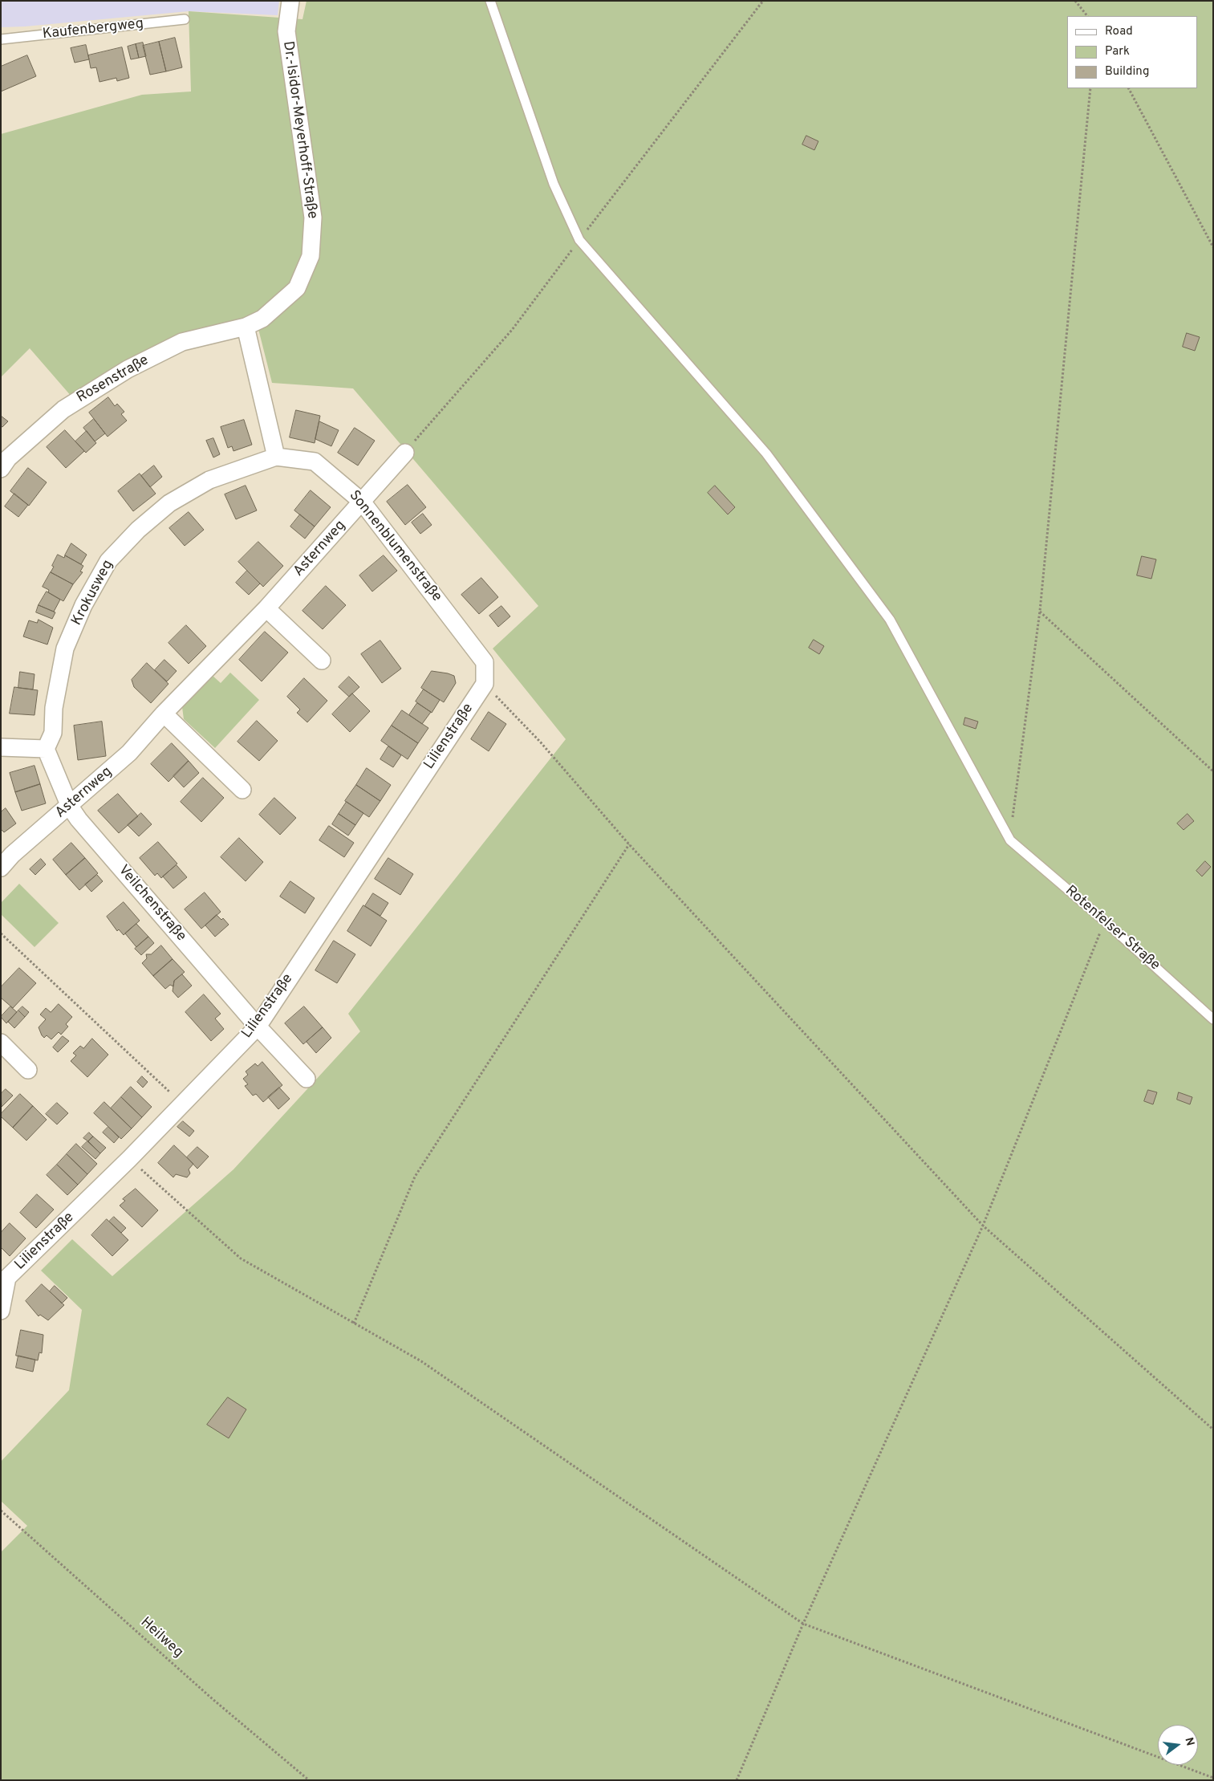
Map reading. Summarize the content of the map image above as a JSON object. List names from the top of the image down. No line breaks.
{"streets":{"street":["Dr.-Isidor-Meyerhoff-Straße","Rosenstraße","Sonnenblumenstraße","Asternweg","Krokusweg","Lilienstraße","Veilchenstraße"],"lane":["Kaufenbergweg","Rotenfelser Straße"],"path":["Heilweg"]},"crossings":[["Dr.-Isidor-Meyerhoff-Straße","Rosenstraße"],["Sonnenblumenstraße","Asternweg"],["Sonnenblumenstraße","Krokusweg"],["Sonnenblumenstraße","Lilienstraße"],["Asternweg","Veilchenstraße"],["Krokusweg","Veilchenstraße"],["Lilienstraße","Veilchenstraße"]],"legend":["Road","Park","Building"],"north":"right"}
